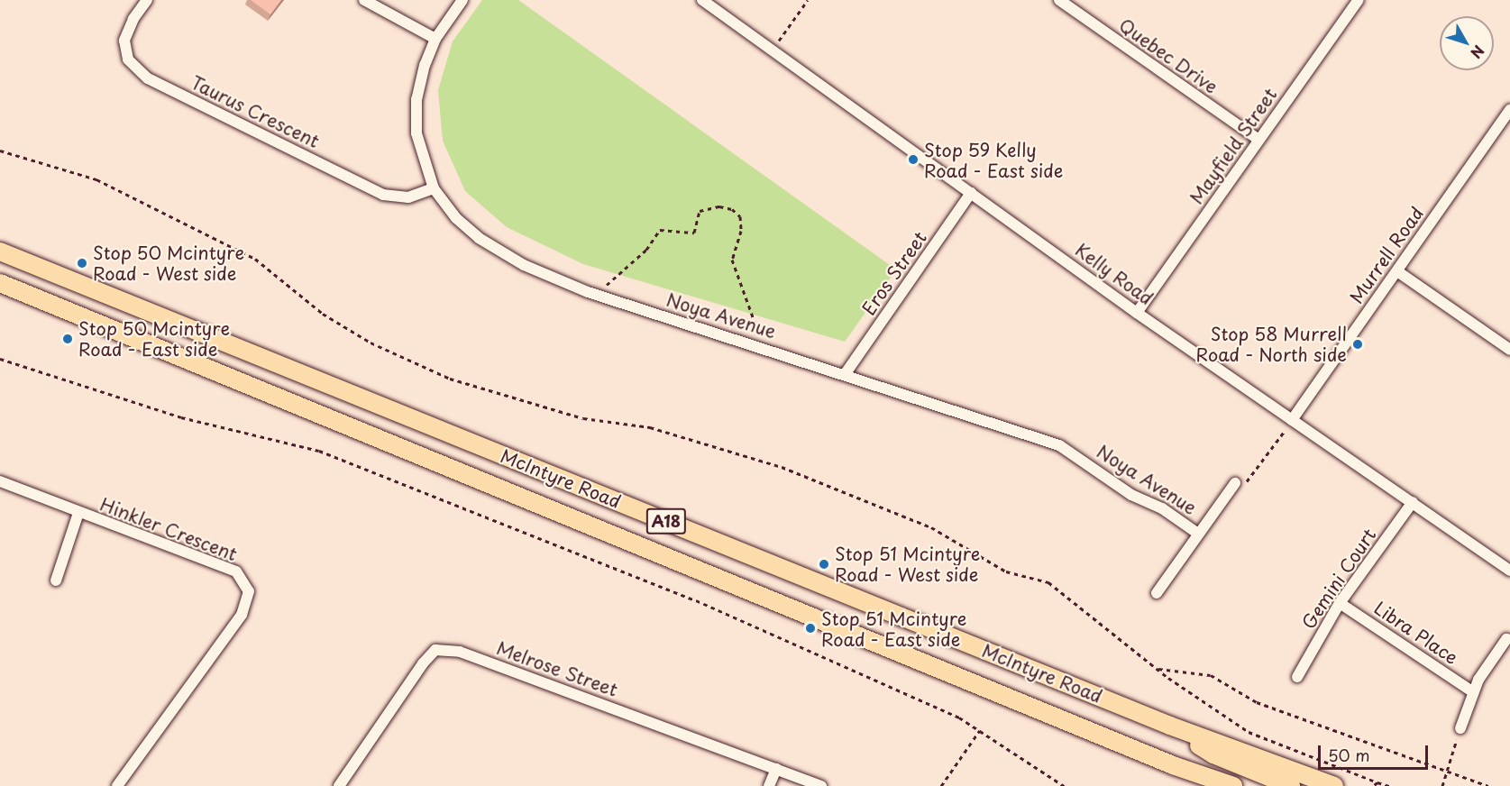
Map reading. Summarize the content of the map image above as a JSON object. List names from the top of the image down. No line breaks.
{"streets":{"main road":["McIntyre Road","A18"],"street":["Quebec Drive","Taurus Crescent","Mayfield Street","Murrell Road","Eros Street","Kelly Road","Noya Avenue","Hinkler Crescent","Gemini Court","Libra Place","Melrose Street"]},"crossings":[["Quebec Drive","Mayfield Street"],["Taurus Crescent","Noya Avenue"],["Mayfield Street","Kelly Road"],["Murrell Road","Kelly Road"],["Eros Street","Kelly Road"],["Eros Street","Noya Avenue"],["Kelly Road","Gemini Court"],["Gemini Court","Libra Place"]],"places":["Stop 59 Kelly Road - East side","Stop 50 Mcintyre Road - West side","Stop 50 Mcintyre Road - East side","Stop 58 Murrell Road - North side","Stop 51 Mcintyre Road - West side","Stop 51 Mcintyre Road - East side"],"scale_bar":"50 m","north":"bottom right"}
